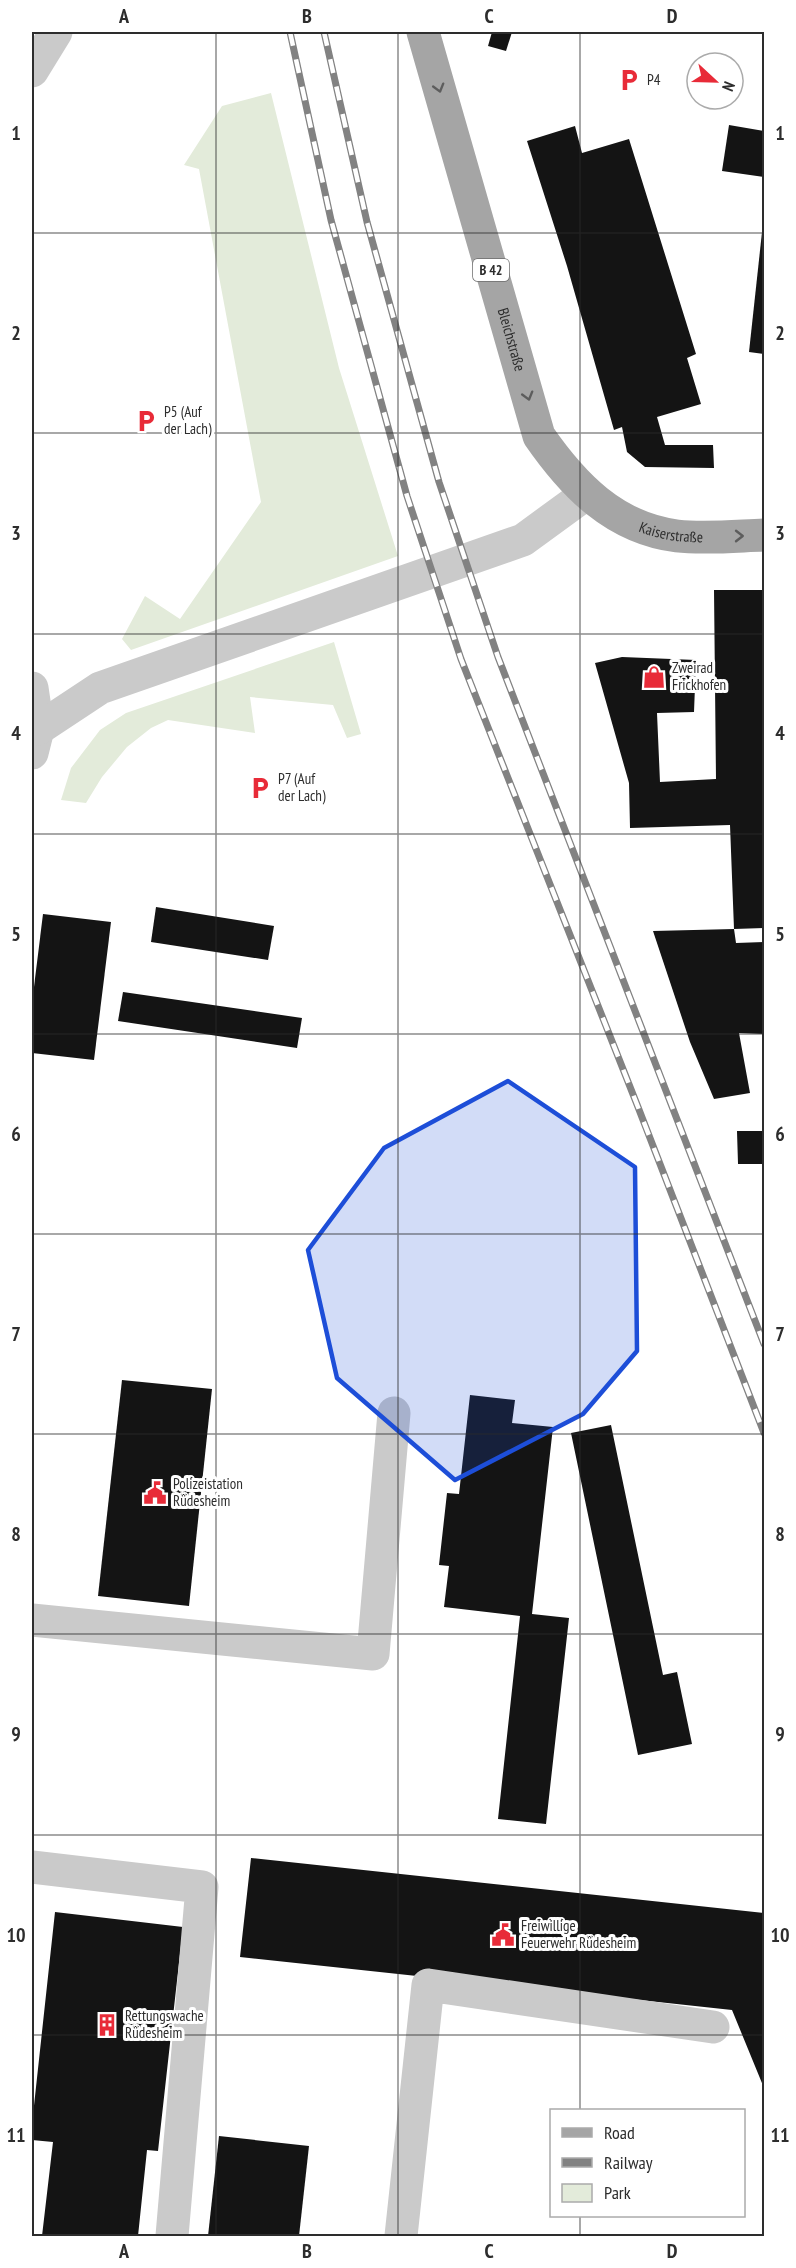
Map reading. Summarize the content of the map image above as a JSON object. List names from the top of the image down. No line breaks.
{"streets":{"main road":["B 42","Bleichstraße","Kaiserstraße"]},"crossings":[["Bleichstraße","Kaiserstraße"]],"one_way":["Bleichstraße","Kaiserstraße"],"places":{"parking":["P4","P5 (Auf der Lach)","P7 (Auf der Lach)"],"shop":["Zweirad Frickhofen"],"public building":["Polizeistation Rüdesheim","Freiwillige Feuerwehr Rüdesheim"],"building":["Rettungswache Rüdesheim"]},"legend":["Road","Railway","Park"],"north":"right","grid":{"columns":["A","B","C","D"],"rows":["1","2","3","4","5","6","7","8","9","10","11"]}}
